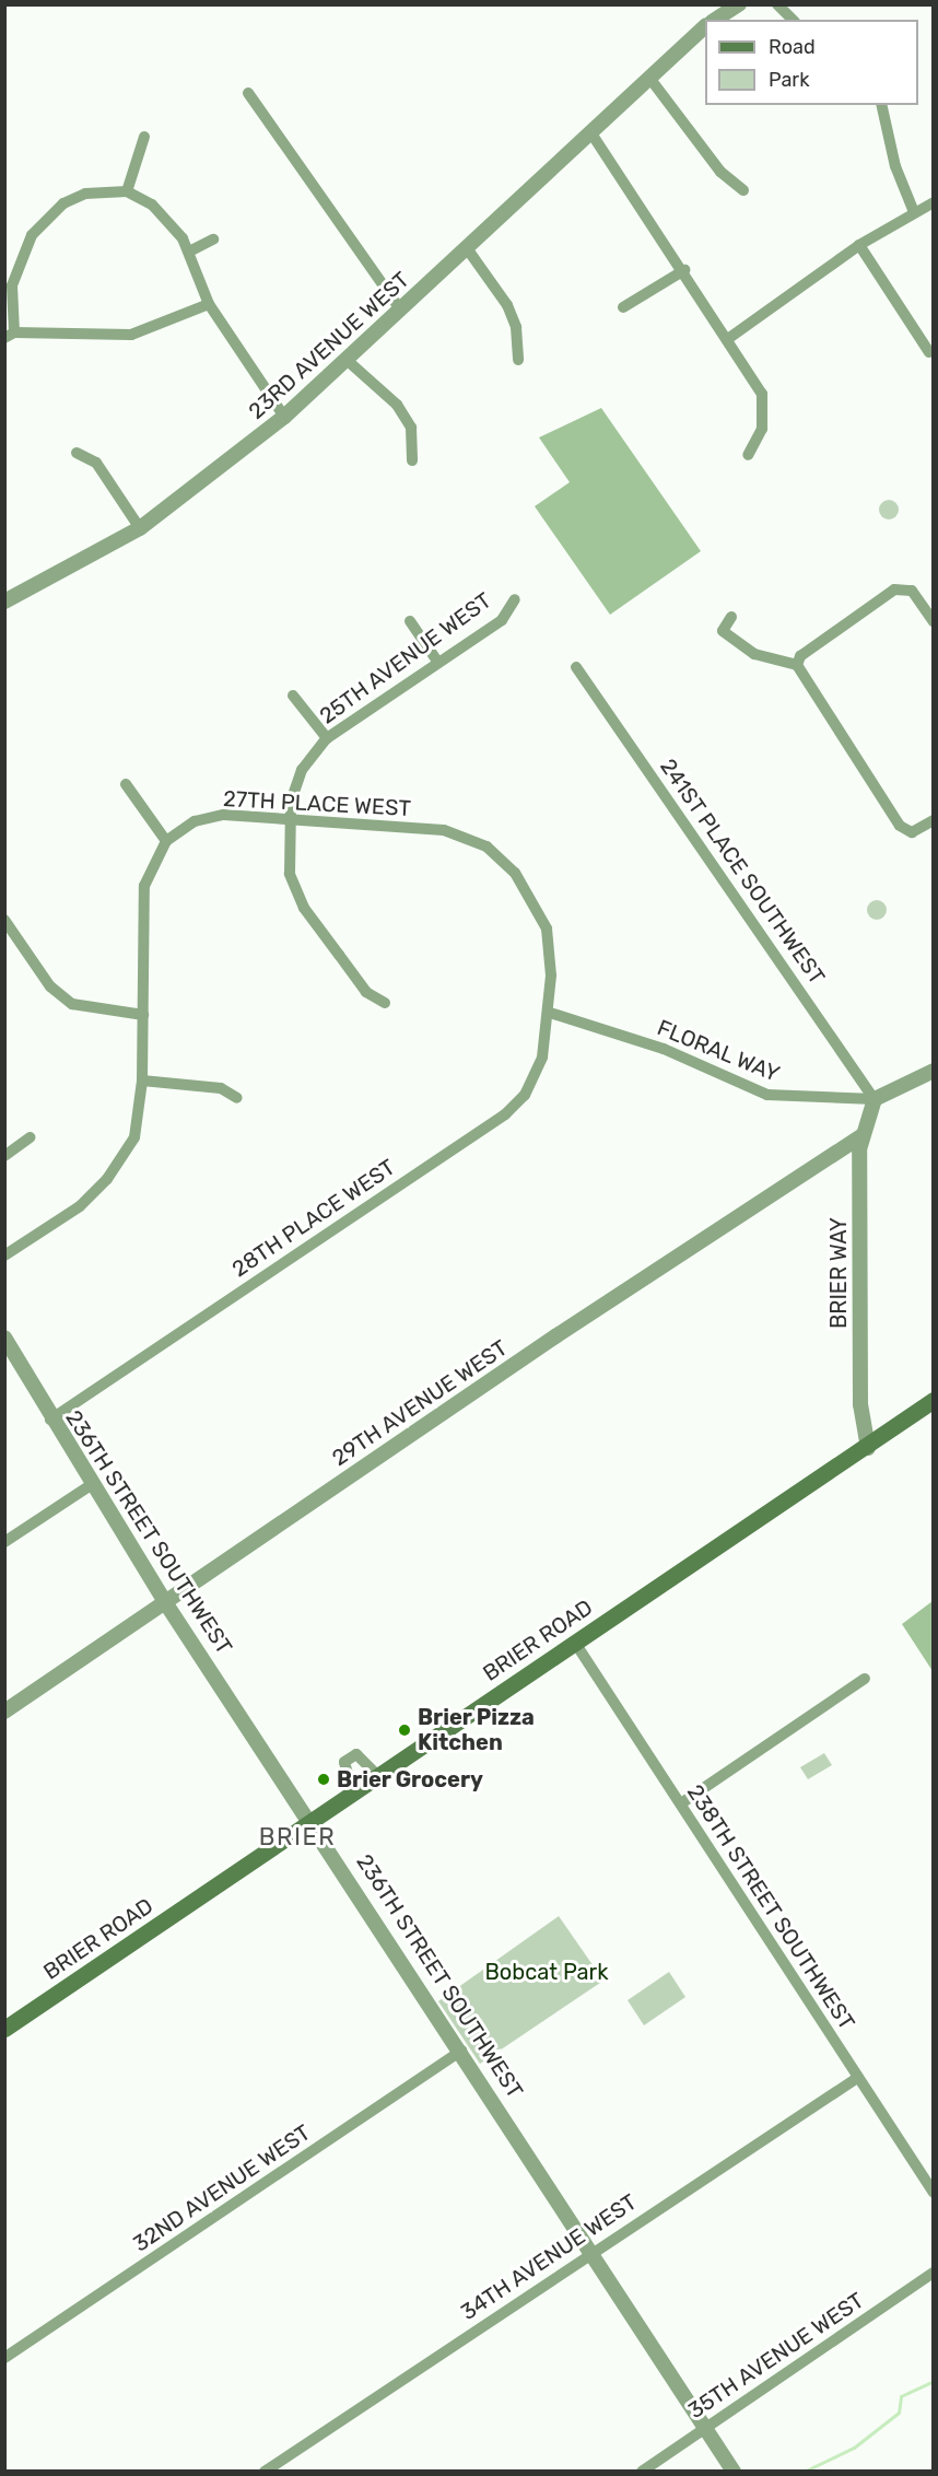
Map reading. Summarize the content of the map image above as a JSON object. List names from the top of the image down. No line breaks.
{"streets":{"main road":["BRIER ROAD"],"street":["23RD AVENUE WEST","25TH AVENUE WEST","27TH PLACE WEST","241ST PLACE SOUTHWEST","FLORAL WAY","28TH PLACE WEST","BRIER WAY","29TH AVENUE WEST","236TH STREET SOUTHWEST","238TH STREET SOUTHWEST","32ND AVENUE WEST","34TH AVENUE WEST","35TH AVENUE WEST"]},"crossings":[["25TH AVENUE WEST","27TH PLACE WEST"],["27TH PLACE WEST","FLORAL WAY"],["27TH PLACE WEST","28TH PLACE WEST"],["241ST PLACE SOUTHWEST","FLORAL WAY"],["241ST PLACE SOUTHWEST","BRIER WAY"],["FLORAL WAY","28TH PLACE WEST"],["FLORAL WAY","BRIER WAY"],["28TH PLACE WEST","236TH STREET SOUTHWEST"],["BRIER WAY","29TH AVENUE WEST"],["BRIER WAY","BRIER ROAD"],["29TH AVENUE WEST","236TH STREET SOUTHWEST"],["236TH STREET SOUTHWEST","BRIER ROAD"],["236TH STREET SOUTHWEST","32ND AVENUE WEST"],["236TH STREET SOUTHWEST","34TH AVENUE WEST"],["236TH STREET SOUTHWEST","35TH AVENUE WEST"],["BRIER ROAD","238TH STREET SOUTHWEST"],["238TH STREET SOUTHWEST","34TH AVENUE WEST"]],"districts":["BRIER"],"parks":["Bobcat Park"],"places":["Brier Pizza Kitchen","Brier Grocery"],"legend":["Road","Park"]}
